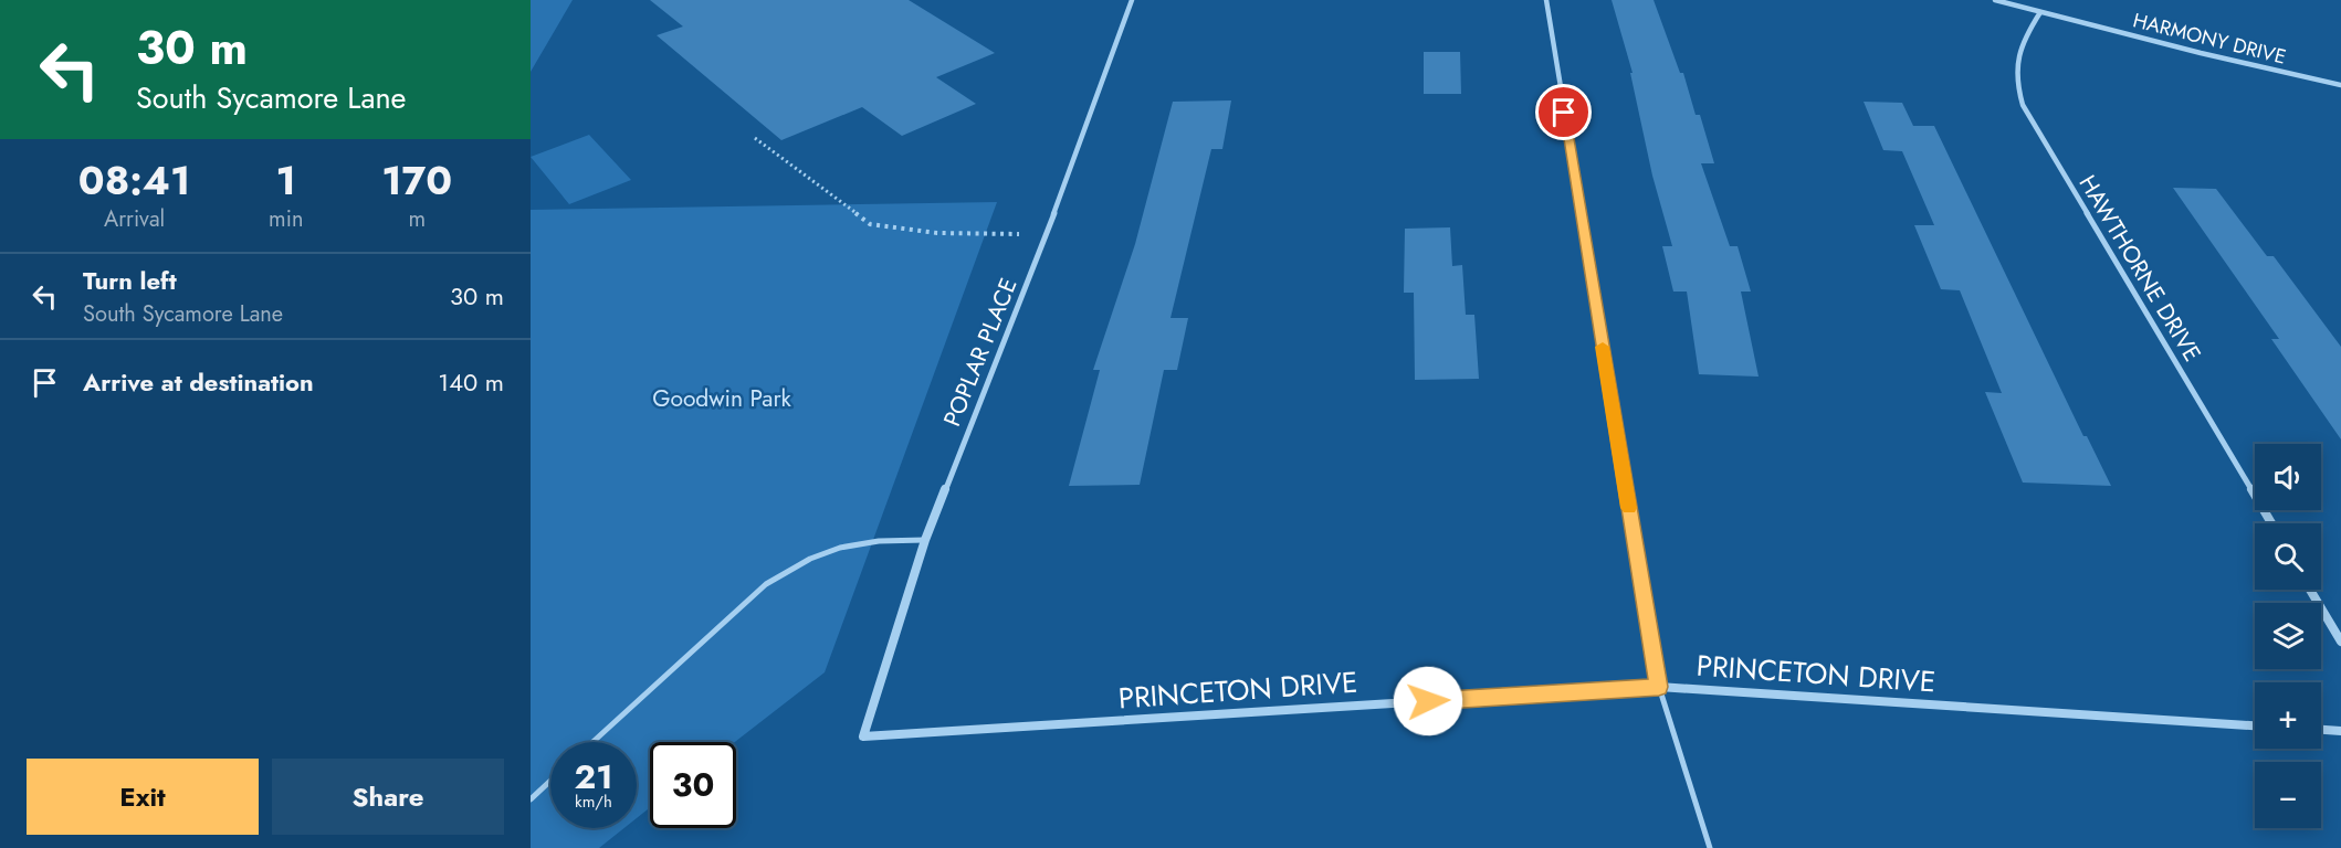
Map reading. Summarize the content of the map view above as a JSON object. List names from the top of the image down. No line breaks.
{"streets":{"street":["HARMONY DRIVE","HAWTHORNE DRIVE","POPLAR PLACE","PRINCETON DRIVE"]},"crossings":[["HARMONY DRIVE","HAWTHORNE DRIVE"],["POPLAR PLACE","PRINCETON DRIVE"]],"parks":["Goodwin Park"],"page":{"turn":["30 m","South Sycamore Lane"],"eta":["08:41","Arrival","1","min","170","m"],"list":[{"name":"Turn left","note":"South Sycamore Lane","value":"30 m"},{"name":"Arrive at destination","value":"140 m"}],"map_buttons":["+","−"],"speed":"21 km/h","limit":"30","buttons":["Exit","Share"]}}
